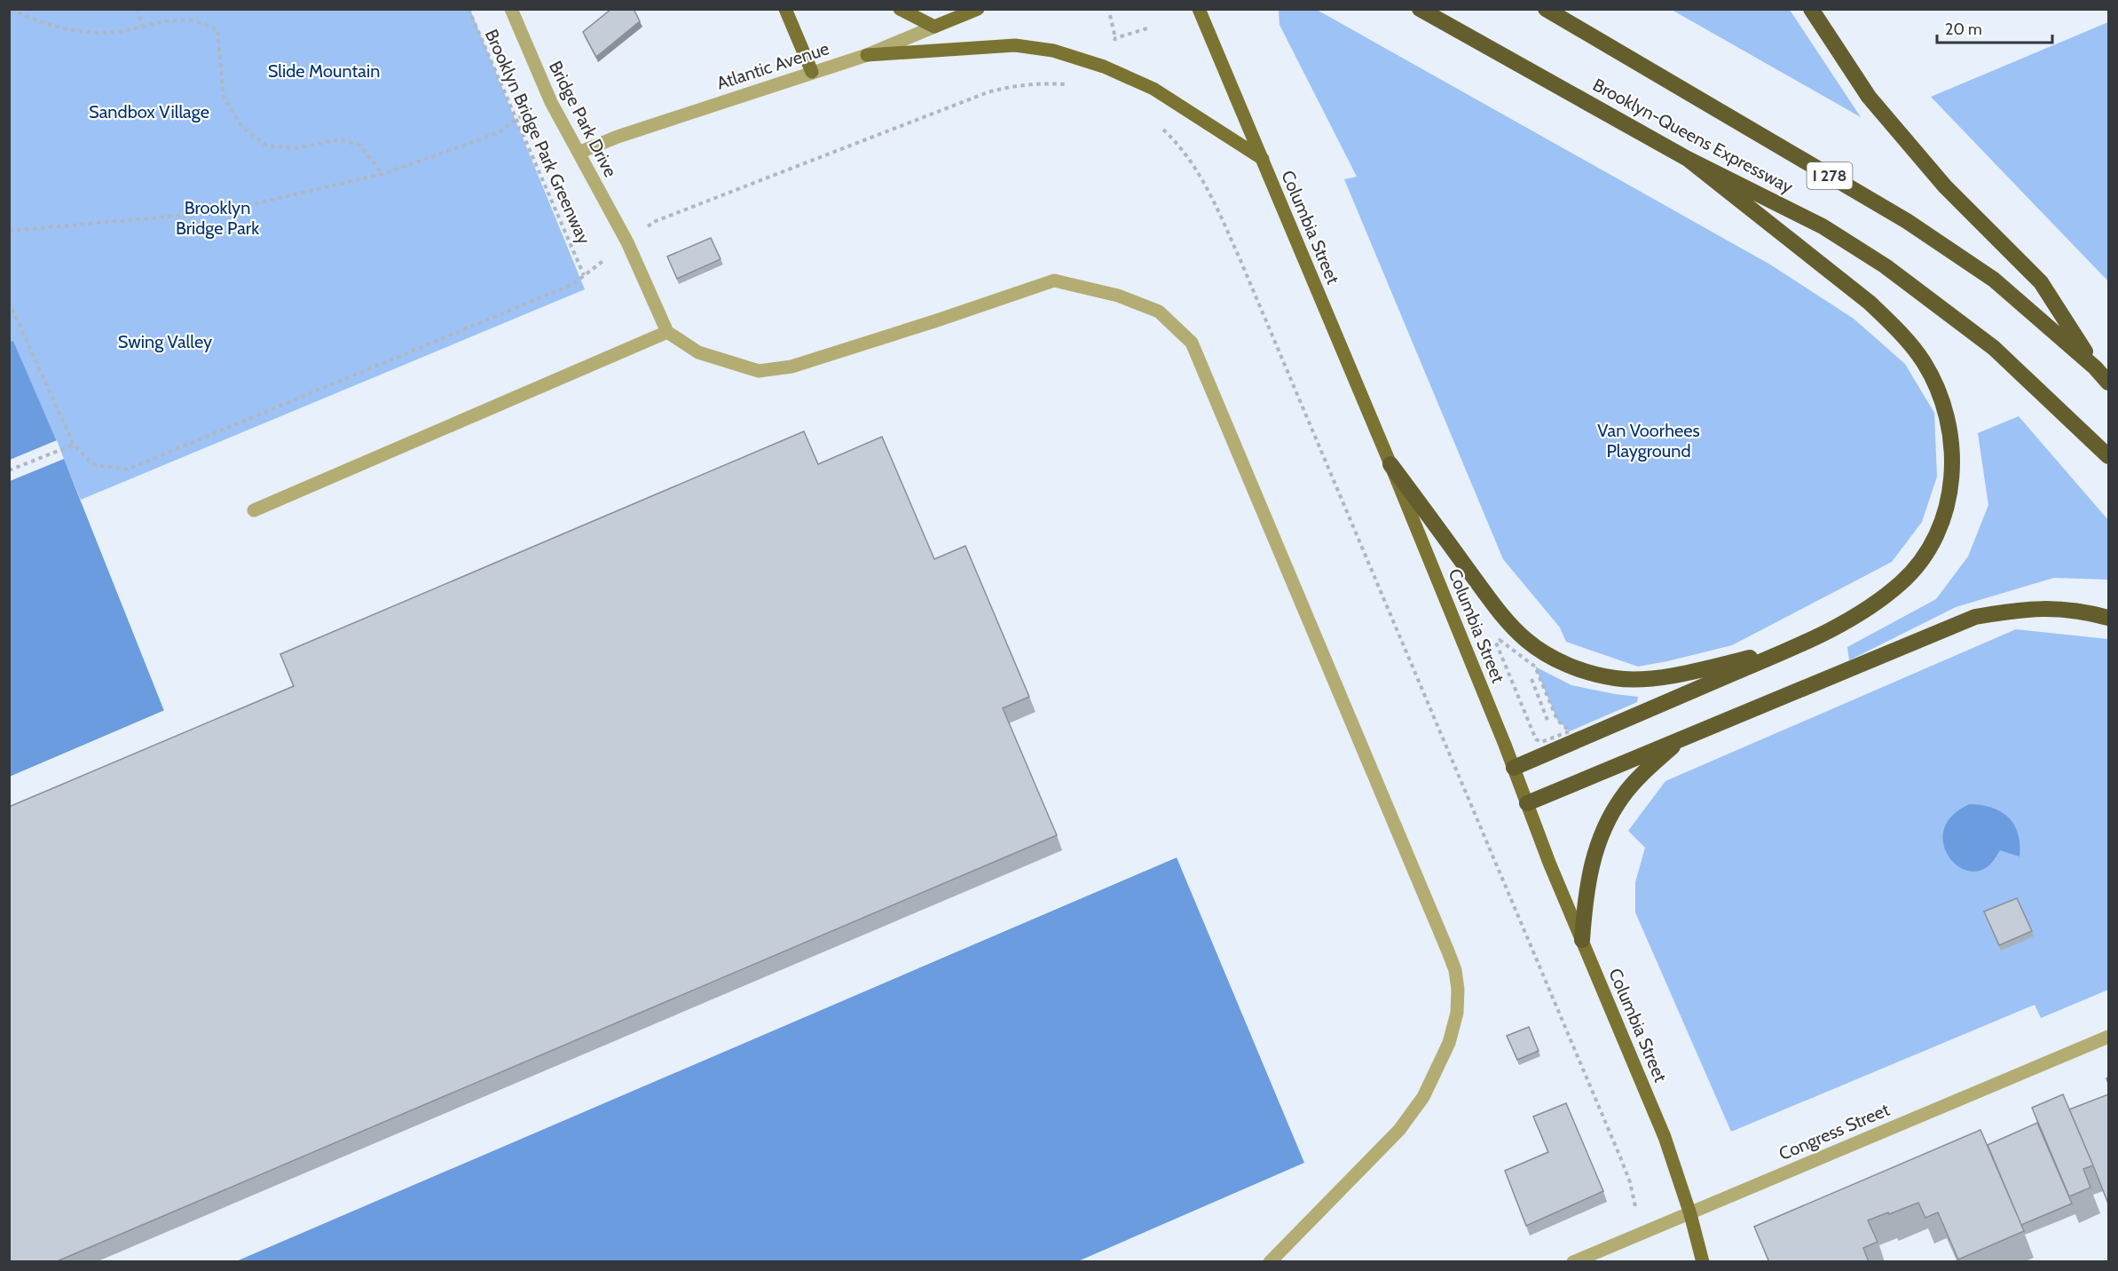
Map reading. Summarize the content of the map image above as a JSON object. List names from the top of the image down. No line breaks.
{"streets":{"highway":["Brooklyn-Queens Expressway","I 278"],"main road":["Atlantic Avenue","Columbia Street"],"street":["Bridge Park Drive","Congress Street"],"path":["Brooklyn Bridge Park Greenway"]},"crossings":[["Atlantic Avenue","Bridge Park Drive"],["Columbia Street","Congress Street"]],"parks":["Slide Mountain","Sandbox Village","Brooklyn Bridge Park","Swing Valley","Van Voorhees Playground"],"scale_bar":"20 m"}
